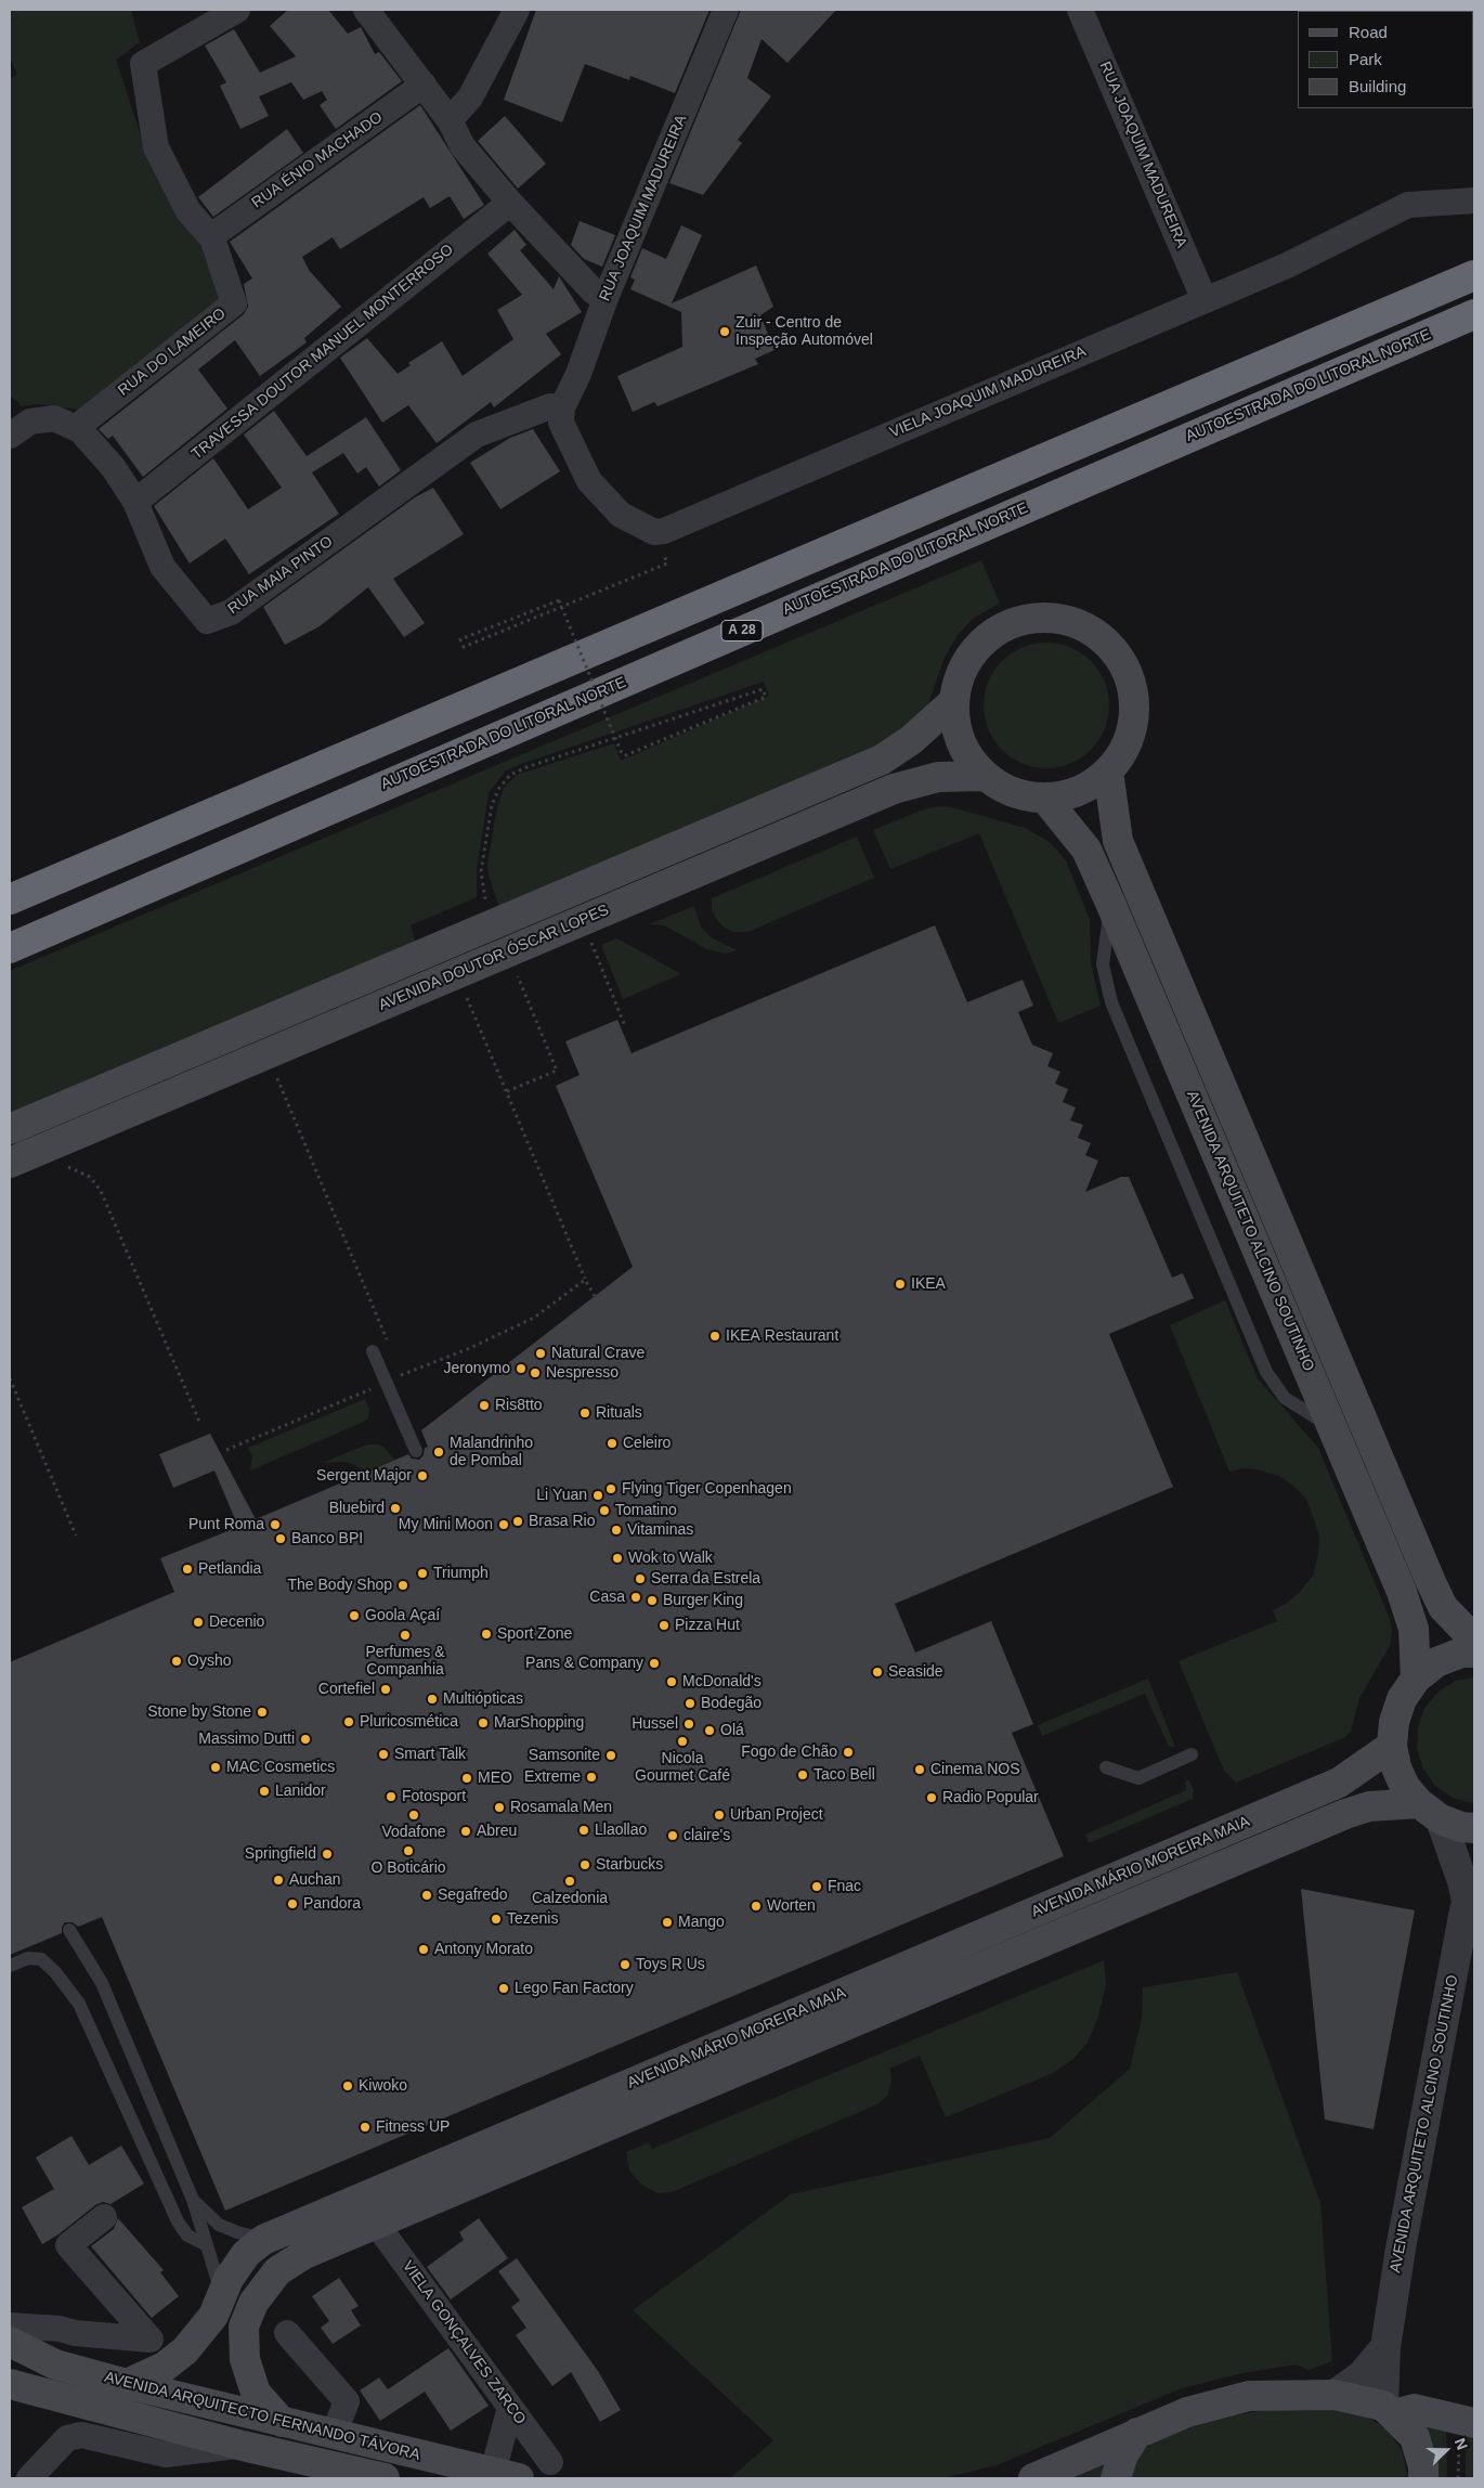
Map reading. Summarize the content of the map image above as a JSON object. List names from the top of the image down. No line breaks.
{"streets":{"highway":["AUTOESTRADA DO LITORAL NORTE","A 28"],"main road":["AVENIDA DOUTOR ÓSCAR LOPES","AVENIDA ARQUITETO ALCINO SOUTINHO","AVENIDA MÁRIO MOREIRA MAIA","AVENIDA ARQUITECTO FERNANDO TÁVORA"],"street":["RUA JOAQUIM MADUREIRA","RUA ÉNIO MACHADO","RUA DO LAMEIRO","TRAVESSA DOUTOR MANUEL MONTERROSO","VIELA JOAQUIM MADUREIRA","RUA MAIA PINTO","VIELA GONÇALVES ZARCO"]},"crossings":[["RUA JOAQUIM MADUREIRA","VIELA JOAQUIM MADUREIRA"],["RUA JOAQUIM MADUREIRA","RUA MAIA PINTO"],["RUA ÉNIO MACHADO","RUA DO LAMEIRO"],["RUA DO LAMEIRO","RUA MAIA PINTO"],["TRAVESSA DOUTOR MANUEL MONTERROSO","RUA MAIA PINTO"],["AVENIDA DOUTOR ÓSCAR LOPES","AVENIDA ARQUITETO ALCINO SOUTINHO"],["AVENIDA ARQUITETO ALCINO SOUTINHO","AVENIDA MÁRIO MOREIRA MAIA"],["AVENIDA MÁRIO MOREIRA MAIA","VIELA GONÇALVES ZARCO"],["AVENIDA MÁRIO MOREIRA MAIA","AVENIDA ARQUITECTO FERNANDO TÁVORA"]],"places":["Zuir - Centro de Inspeção Automóvel","IKEA","IKEA Restaurant","Natural Crave","Jeronymo","Nespresso","Ris8tto","Rituals","Celeiro","Malandrinho de Pombal","Sergent Major","Flying Tiger Copenhagen","Li Yuan","Bluebird","Tomatino","Brasa Rio","Punt Roma","My Mini Moon","Vitaminas","Banco BPI","Wok to Walk","Petlandia","Triumph","Serra da Estrela","The Body Shop","Casa","Burger King","Goola Açaí","Decenio","Pizza Hut","Sport Zone","Perfumes & Companhia","Oysho","Pans & Company","Seaside","McDonald's","Cortefiel","Multiópticas","Bodegão","Stone by Stone","Pluricosmética","MarShopping","Hussel","Olá","Massimo Dutti","Nicola Gourmet Café","Fogo de Chão","Smart Talk","Samsonite","MAC Cosmetics","Cinema NOS","Taco Bell","Extreme","MEO","Lanidor","Fotosport","Radio Popular","Rosamala Men","Vodafone","Urban Project","Llaollao","Abreu","claire's","O Boticário","Springfield","Starbucks","Auchan","Calzedonia","Fnac","Segafredo","Pandora","Worten","Tezenis","Mango","Antony Morato","Toys R Us","Lego Fan Factory","Kiwoko","Fitness UP"],"legend":["Road","Park","Building"],"north":"right"}
